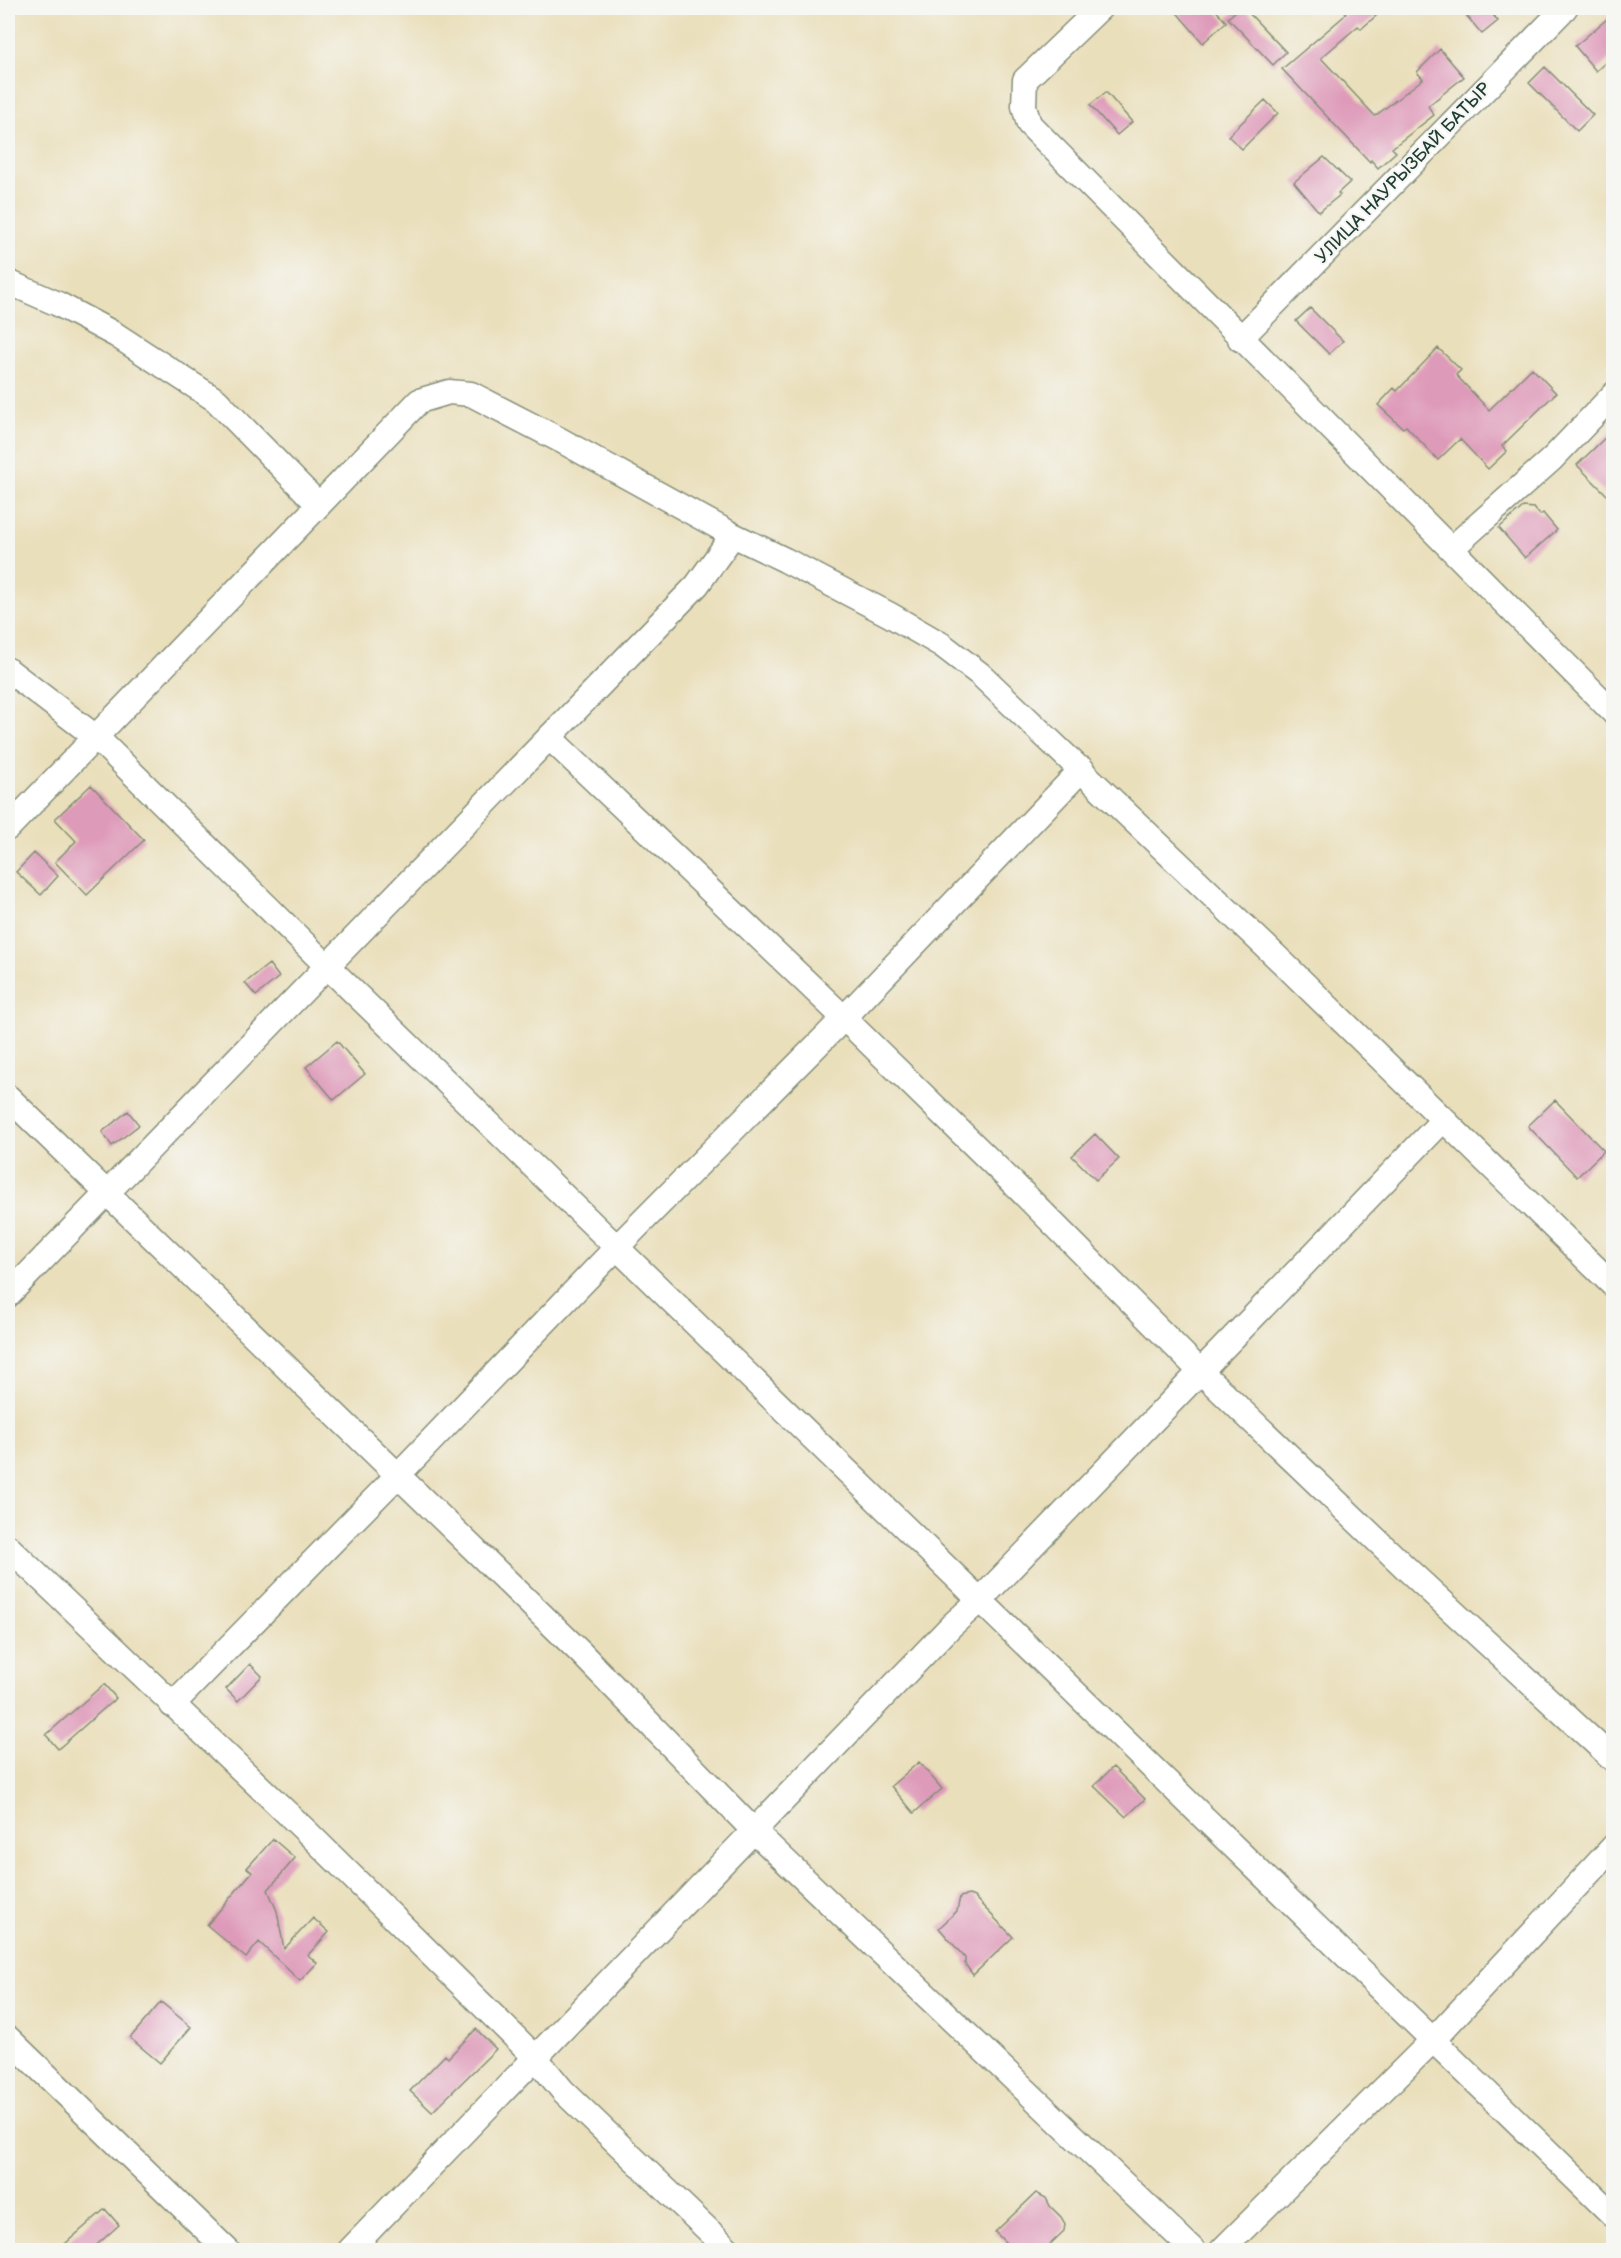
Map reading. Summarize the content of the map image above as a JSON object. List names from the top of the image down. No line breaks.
{"streets":{"street":["УЛИЦА НАУРЫЗБАЙ БАТЫР"]}}
